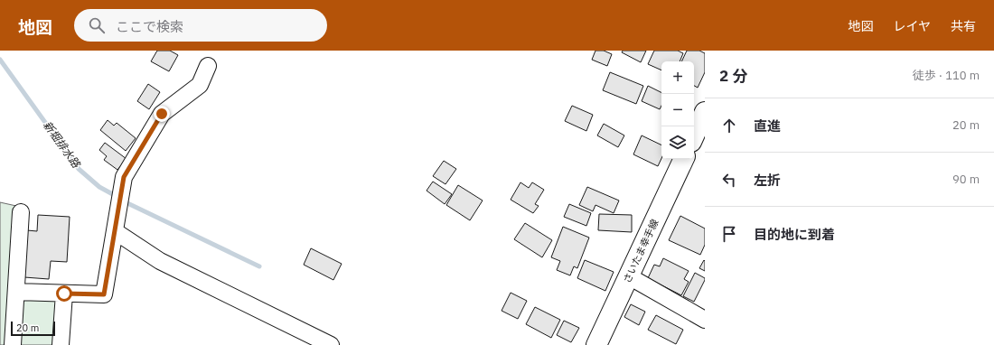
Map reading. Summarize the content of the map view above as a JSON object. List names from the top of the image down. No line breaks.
{"streets":{"main road":["さいたま幸手線"]},"water":["新堀排水路"],"scale_bar":"20 m","page":{"header":"地図","search":"ここで検索","nav":["地図","レイヤ","共有"],"heading":["2 分","徒歩 · 110 m"],"map_buttons":["+","−"],"list":[["直進","20 m"],["左折","90 m"],"目的地に到着"],"scale":"20 m"}}
